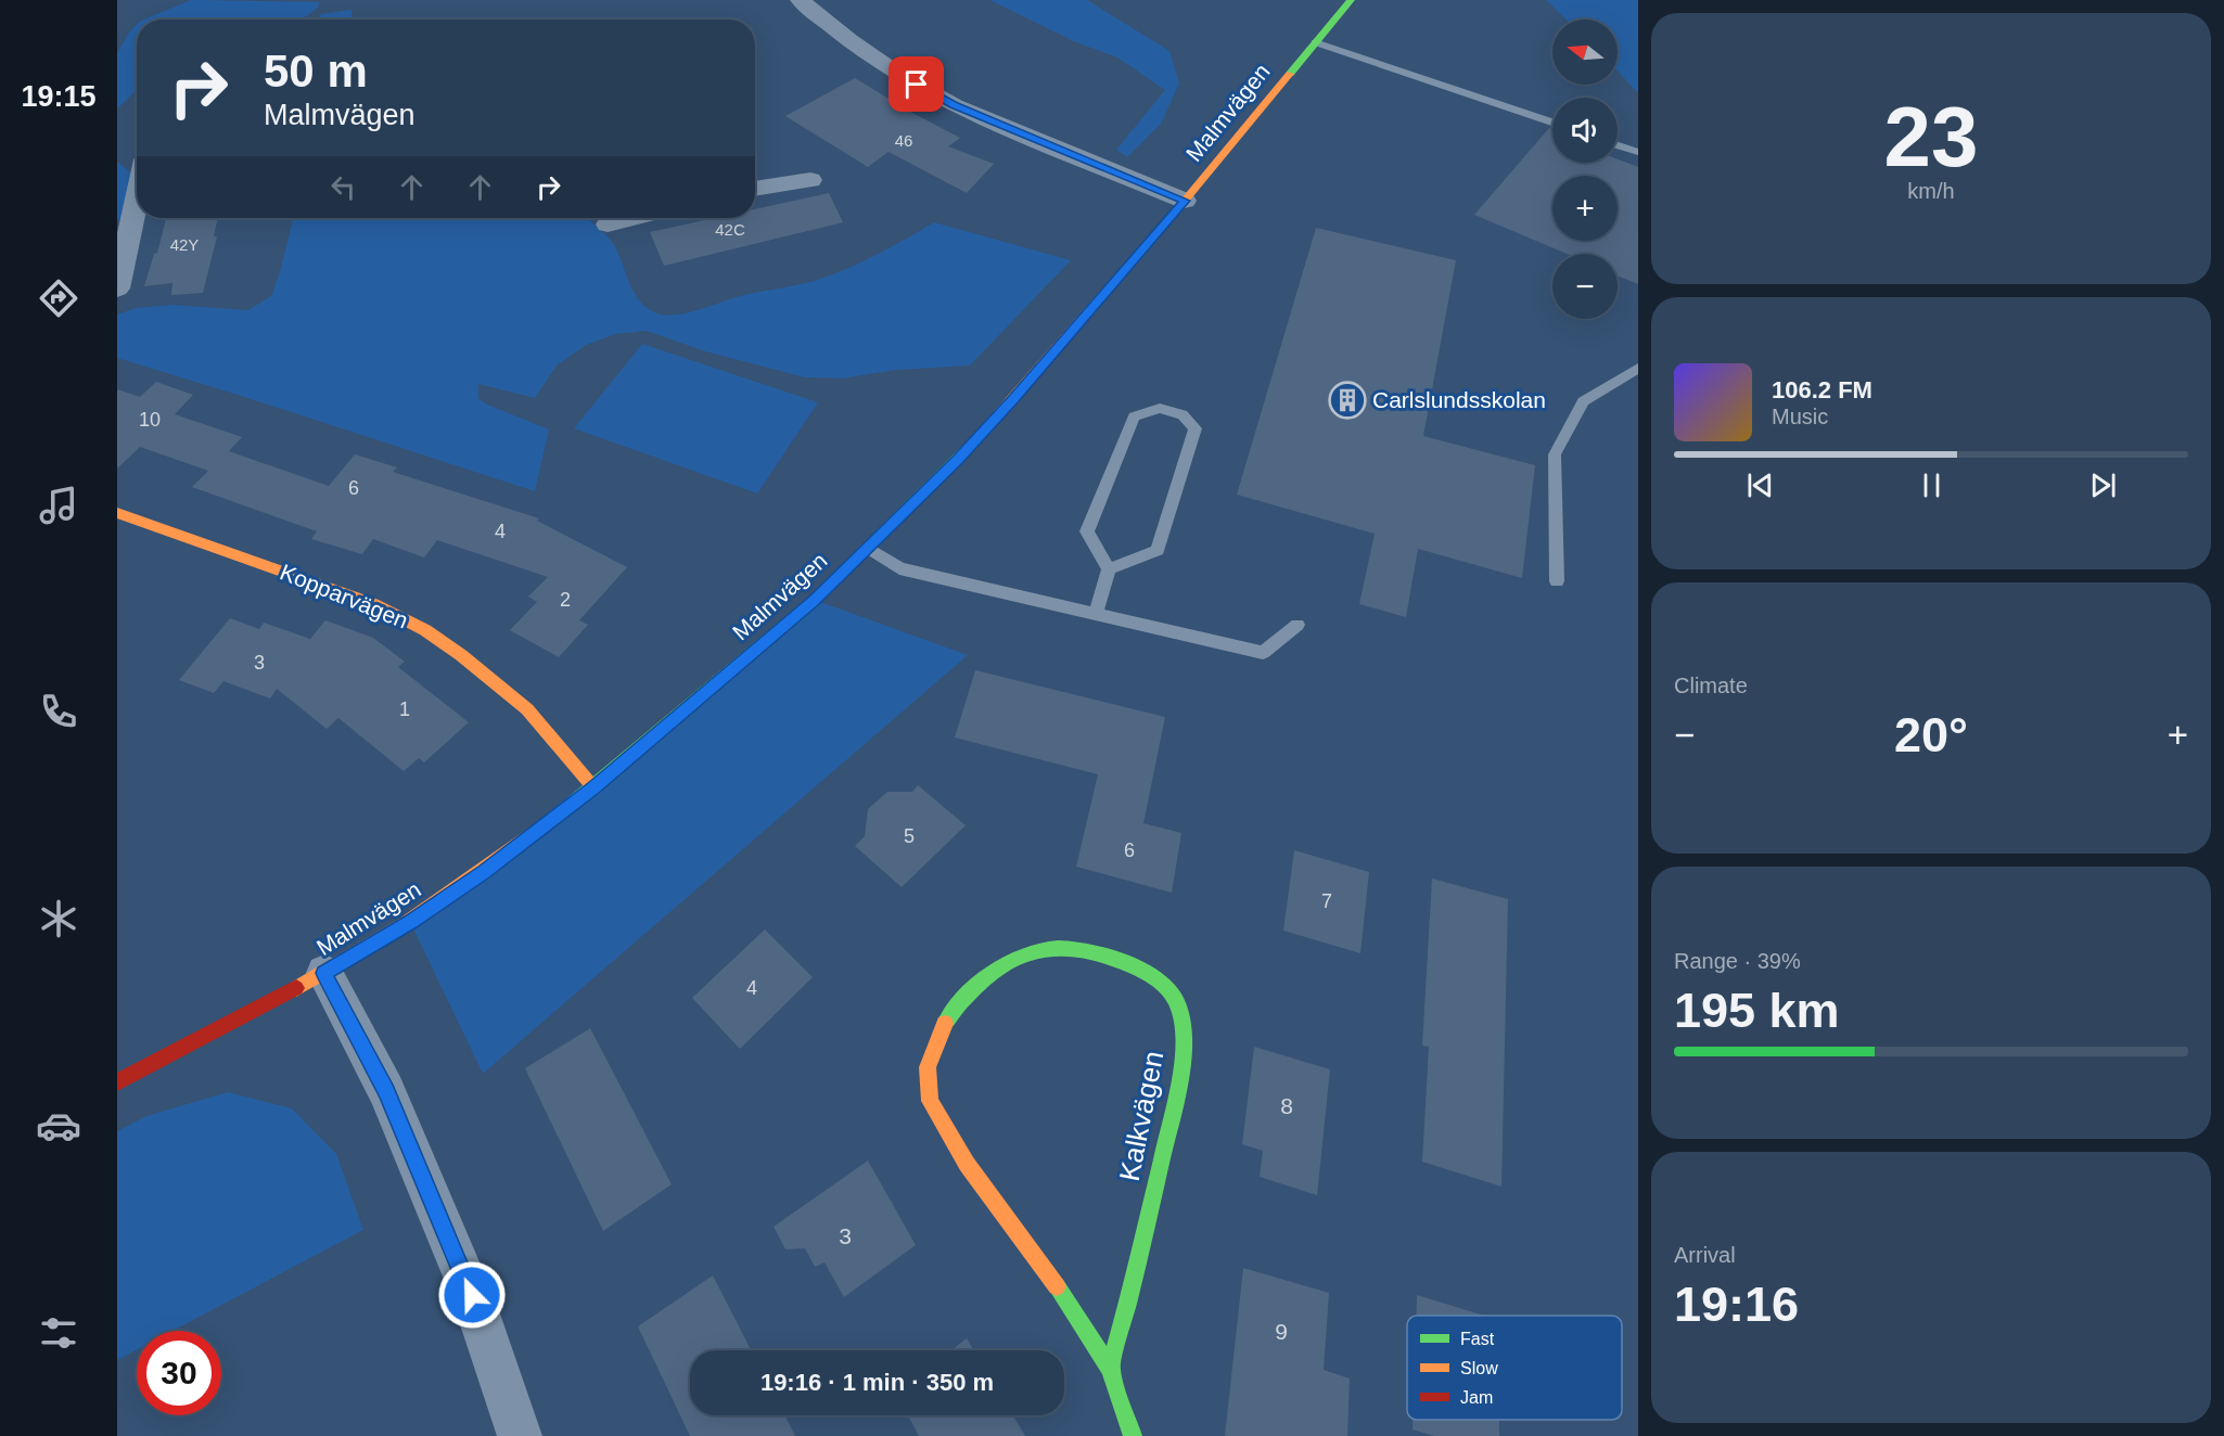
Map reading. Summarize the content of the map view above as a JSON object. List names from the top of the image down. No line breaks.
{"streets":{"street":["Malmvägen","Kopparvägen","Kalkvägen"]},"crossings":[["Malmvägen","Kopparvägen"]],"places":{"building":["Carlslundsskolan"]},"house_numbers":["46","42C","42Y","10","6","4","2","3","1","5","6","7","4","8","3","9"],"legend":["Fast","Slow","Jam"],"north":"left","page":{"tabs":"19:15","tile":[["23","km/h"],"Climate",["Range · 39%","195 km"],["Arrival","19:16"]],"map_buttons":["+","−"],"turn":["50 m","Malmvägen"],"song":["106.2 FM","Music"],"heat":["−","20°","+"],"limit":"30","trip":"19:16 · 1 min · 350 m"}}
